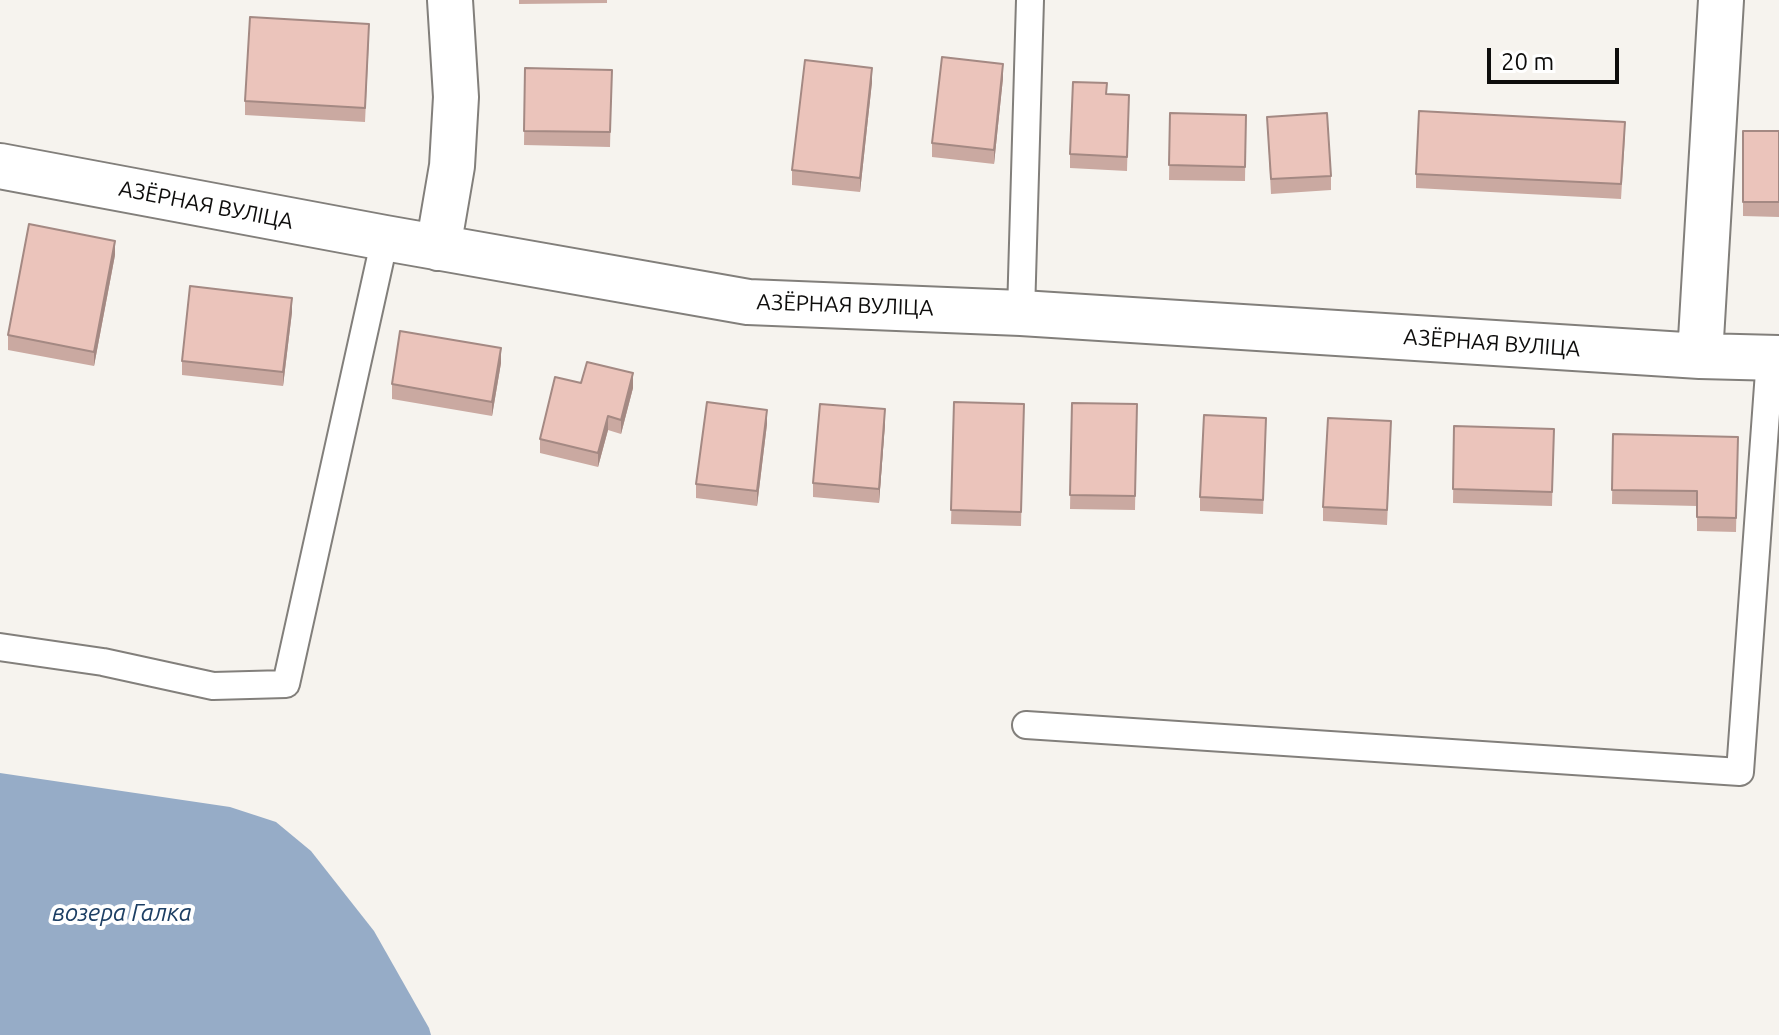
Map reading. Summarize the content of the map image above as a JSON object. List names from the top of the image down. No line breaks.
{"streets":{"street":["АЗЁРНАЯ ВУЛІЦА"]},"water":["возера Галка"],"scale_bar":"20 m"}
